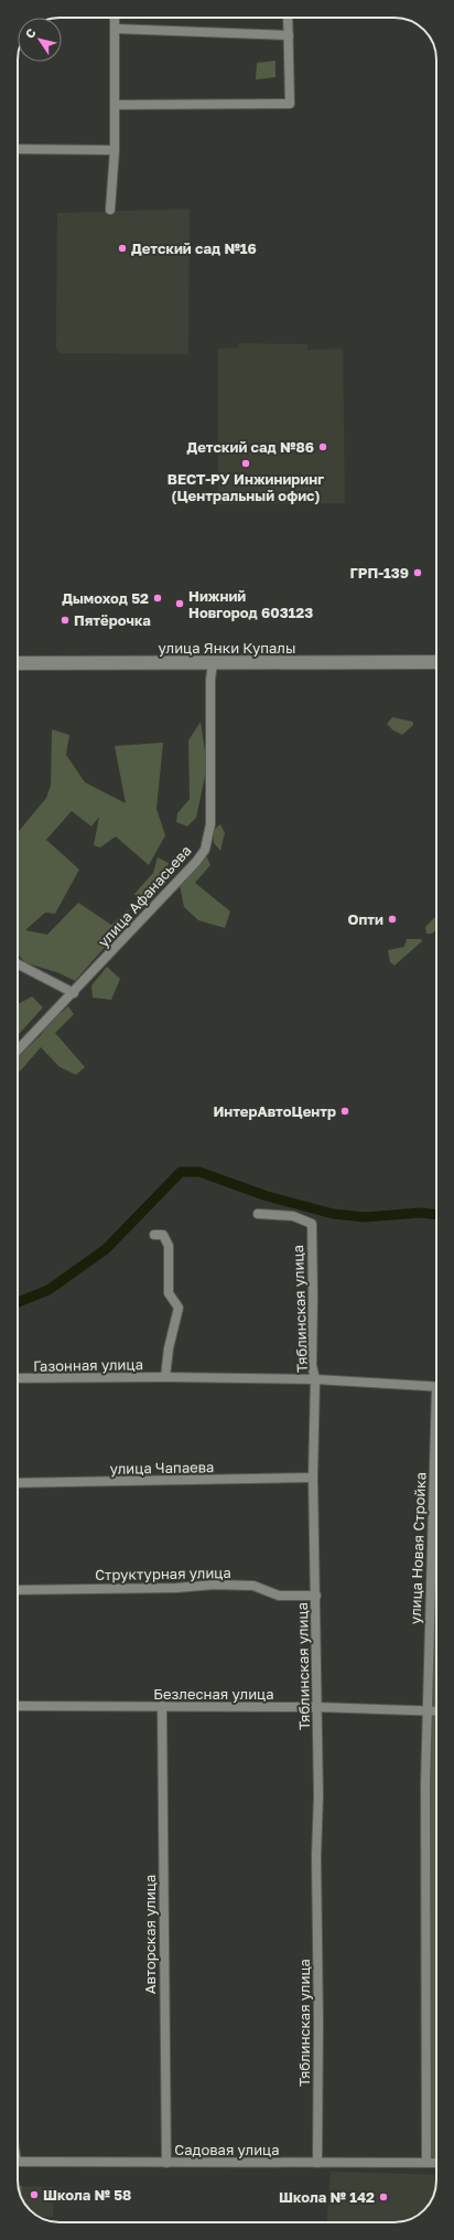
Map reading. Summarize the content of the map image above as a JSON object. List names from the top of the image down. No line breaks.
{"streets":{"street":["улица Янки Купалы","улица Афанасьева","Тяблинская улица","Газонная улица","улица Чапаева","улица Новая Стройка","Структурная улица","Безлесная улица","Авторская улица","Садовая улица"]},"crossings":[["улица Янки Купалы","улица Афанасьева"],["Тяблинская улица","Газонная улица"],["Тяблинская улица","улица Чапаева"],["Тяблинская улица","Структурная улица"],["Тяблинская улица","Безлесная улица"],["Тяблинская улица","Садовая улица"],["улица Новая Стройка","Безлесная улица"],["улица Новая Стройка","Садовая улица"],["Безлесная улица","Авторская улица"],["Авторская улица","Садовая улица"]],"places":["Детский сад №16","Детский сад №86","ВЕСТ-РУ Инжиниринг (Центральный офис)","ГРП-139","Дымоход 52","Нижний Новгород 603123","Пятёрочка","Опти","ИнтерАвтоЦентр","Школа № 58","Школа № 142"],"north":"top left"}
